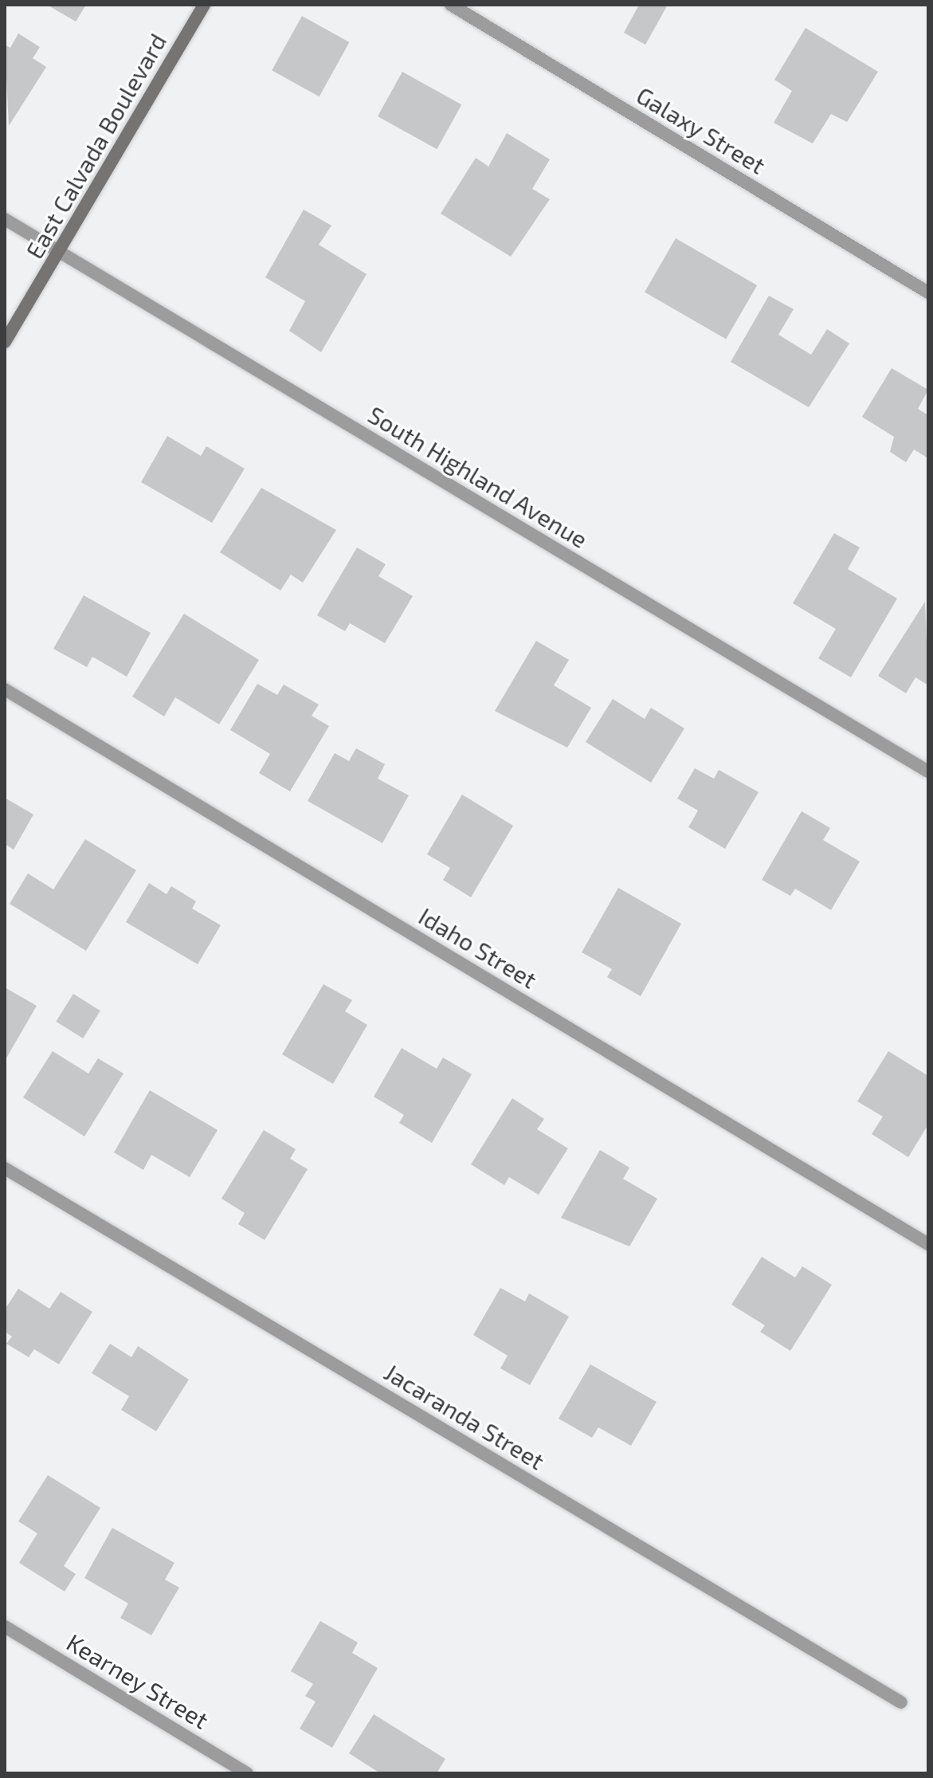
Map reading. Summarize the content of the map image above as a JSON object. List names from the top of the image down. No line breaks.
{"streets":{"main road":["East Calvada Boulevard"],"street":["Galaxy Street","South Highland Avenue","Idaho Street","Jacaranda Street","Kearney Street"]},"crossings":[["East Calvada Boulevard","South Highland Avenue"]]}
